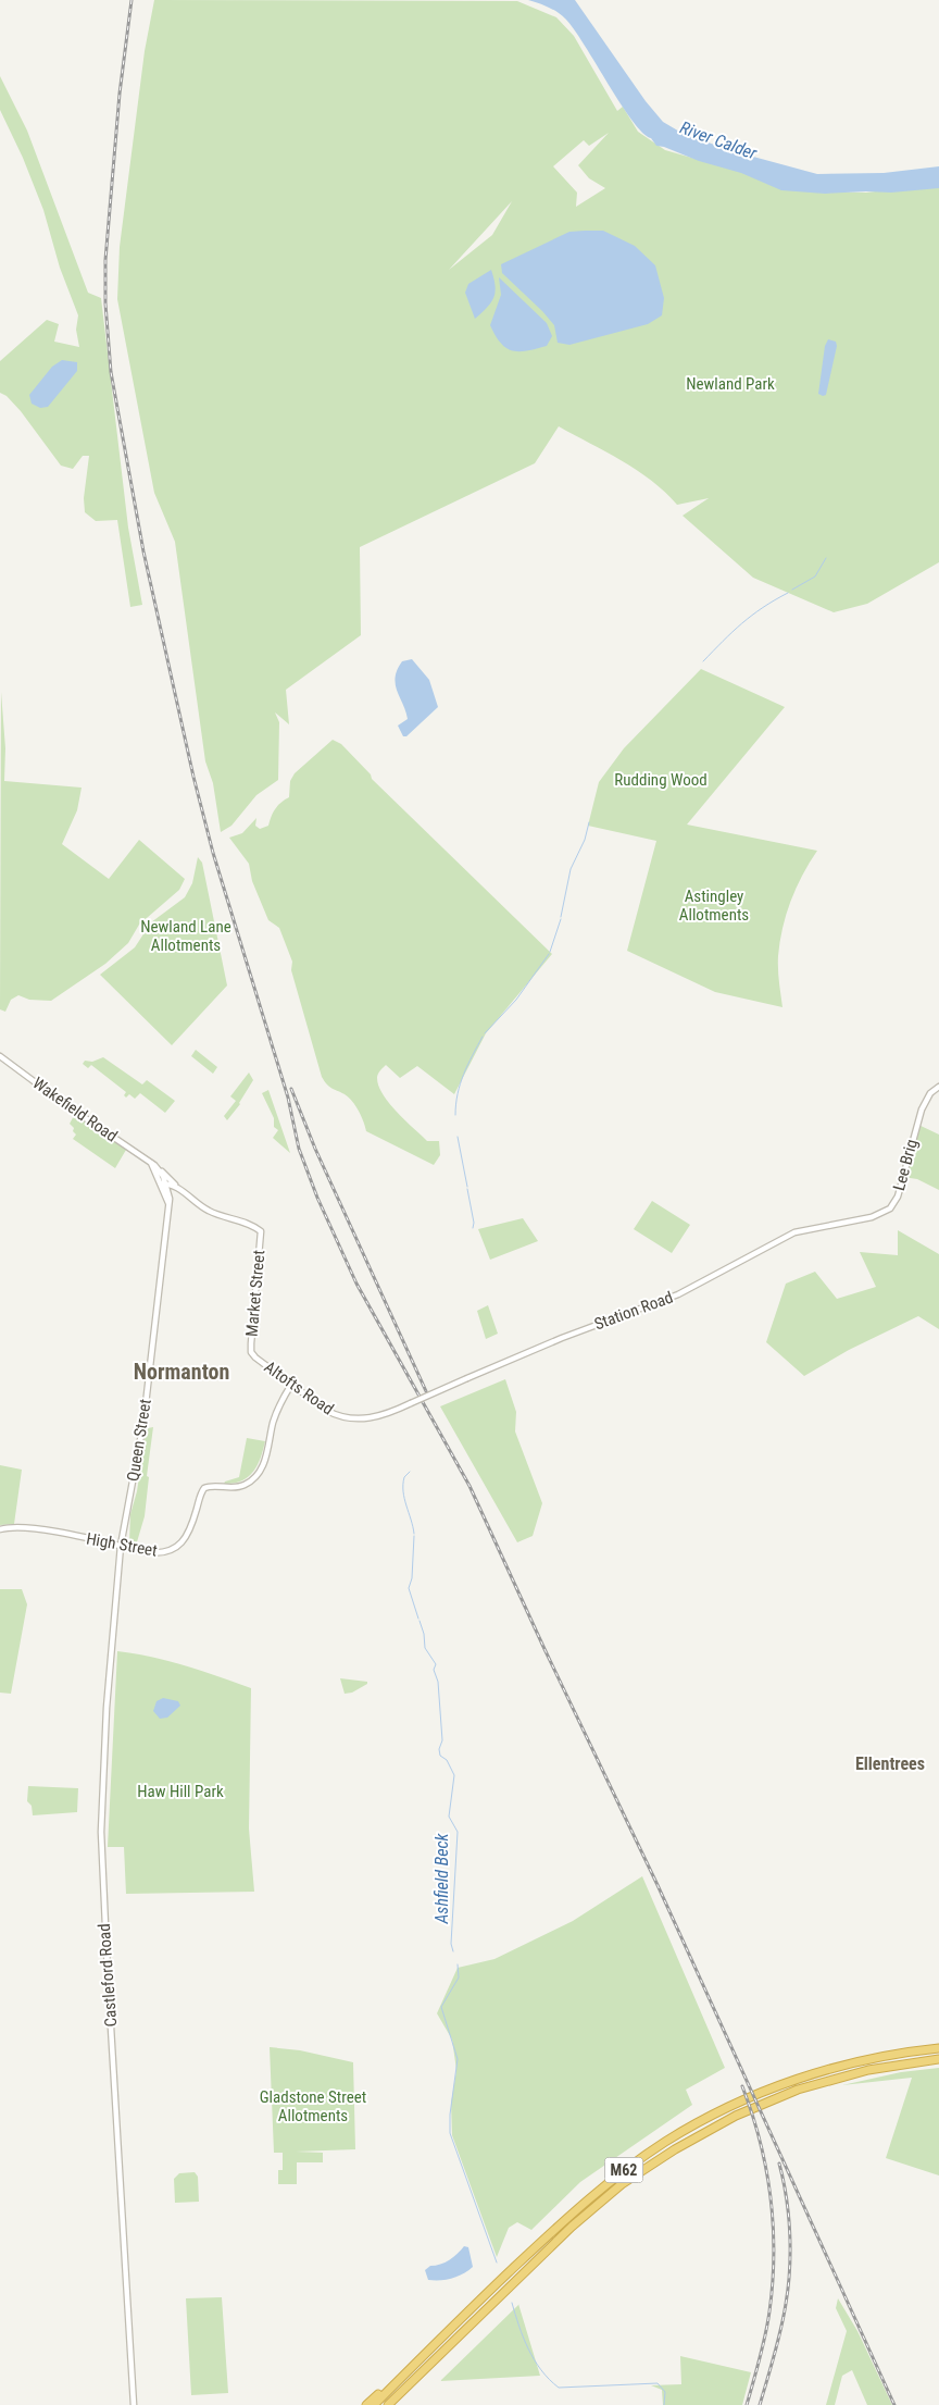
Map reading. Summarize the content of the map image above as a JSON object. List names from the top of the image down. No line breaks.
{"streets":{"highway":["M62"],"street":["Wakefield Road","Lee Brig","Market Street","Station Road","Altofts Road","Queen Street","High Street","Castleford Road"]},"crossings":[["Wakefield Road","Queen Street"],["Lee Brig","Station Road"],["Market Street","Altofts Road"],["Station Road","Altofts Road"],["Altofts Road","High Street"],["Queen Street","High Street"],["Queen Street","Castleford Road"],["High Street","Castleford Road"]],"districts":["Normanton","Ellentrees"],"water":["River Calder","Ashfield Beck"],"parks":["Newland Park","Rudding Wood","Astingley Allotments","Newland Lane Allotments","Haw Hill Park","Gladstone Street Allotments"]}
